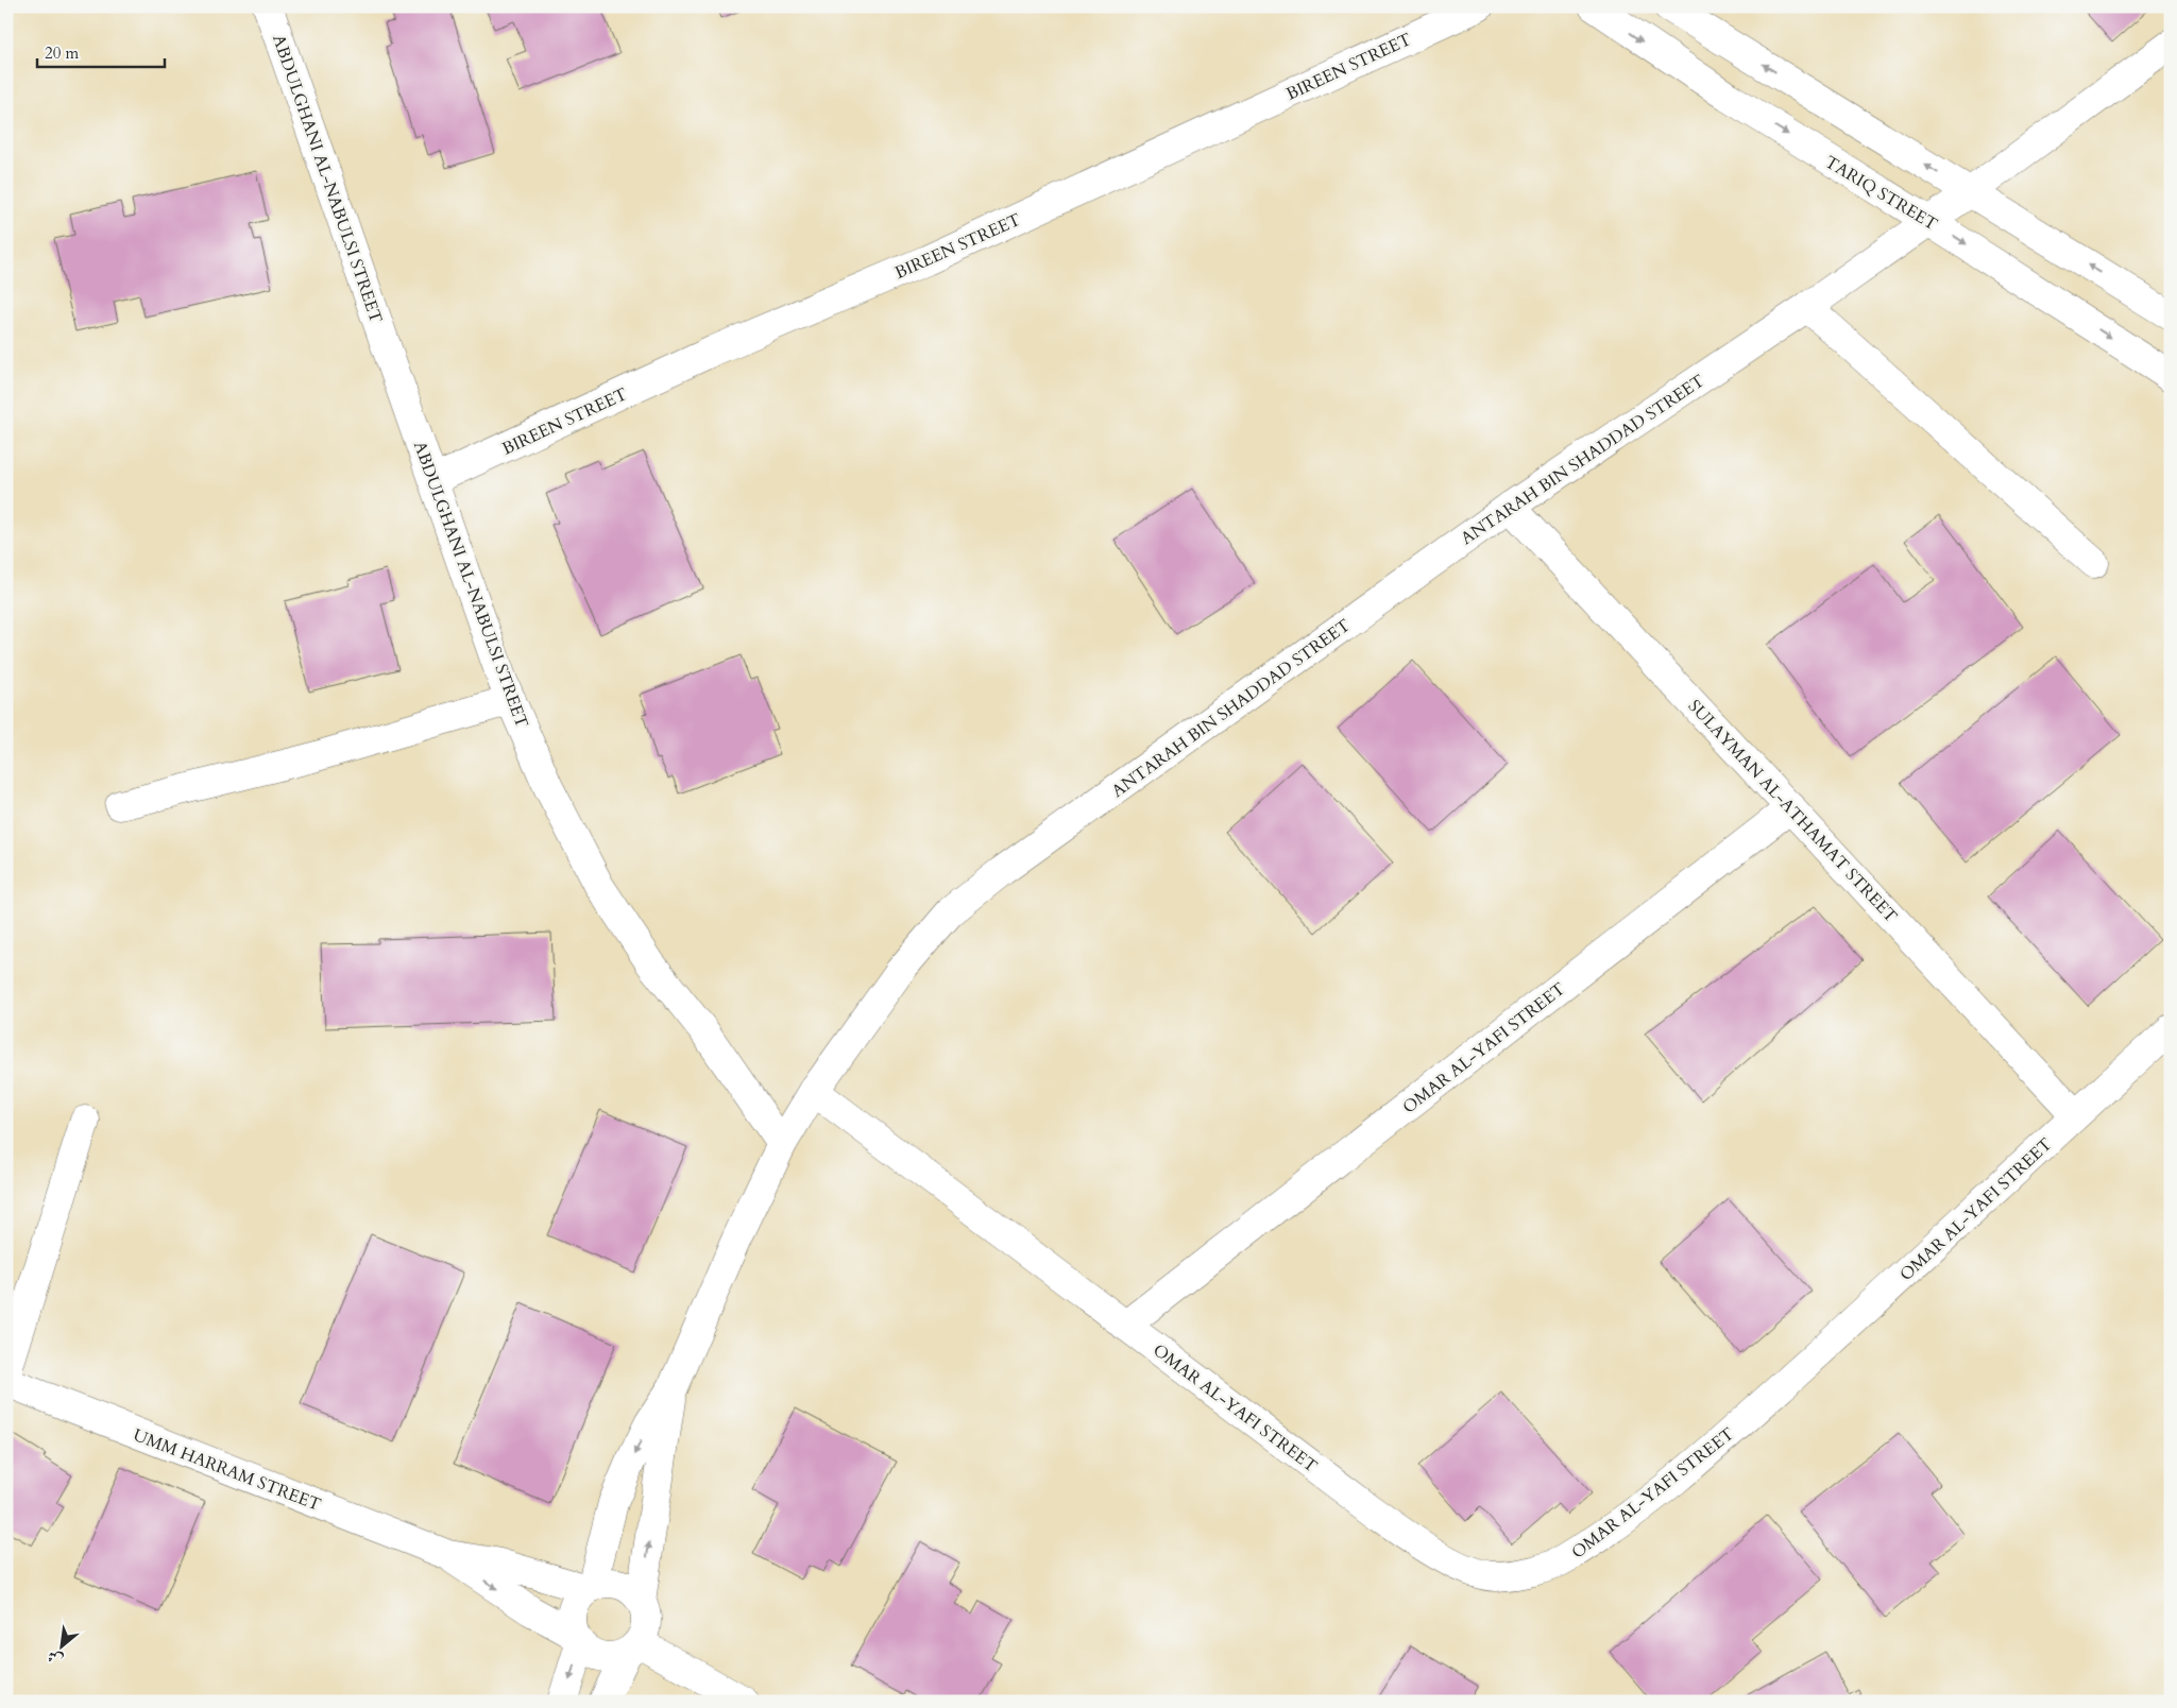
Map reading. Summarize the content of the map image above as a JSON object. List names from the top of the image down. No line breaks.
{"streets":{"street":["BIREEN STREET","ABDULGHANI AL-NABULSI STREET","TARIQ STREET","ANTARAH BIN SHADDAD STREET","SULAYMAN AL-ATHAMAT STREET","OMAR AL-YAFI STREET","UMM HARRAM STREET"]},"crossings":[["BIREEN STREET","ABDULGHANI AL-NABULSI STREET"],["ABDULGHANI AL-NABULSI STREET","ANTARAH BIN SHADDAD STREET"],["TARIQ STREET","ANTARAH BIN SHADDAD STREET"],["ANTARAH BIN SHADDAD STREET","SULAYMAN AL-ATHAMAT STREET"],["ANTARAH BIN SHADDAD STREET","OMAR AL-YAFI STREET"],["ANTARAH BIN SHADDAD STREET","UMM HARRAM STREET"],["SULAYMAN AL-ATHAMAT STREET","OMAR AL-YAFI STREET"]],"scale_bar":"20 m","north":"bottom left"}
